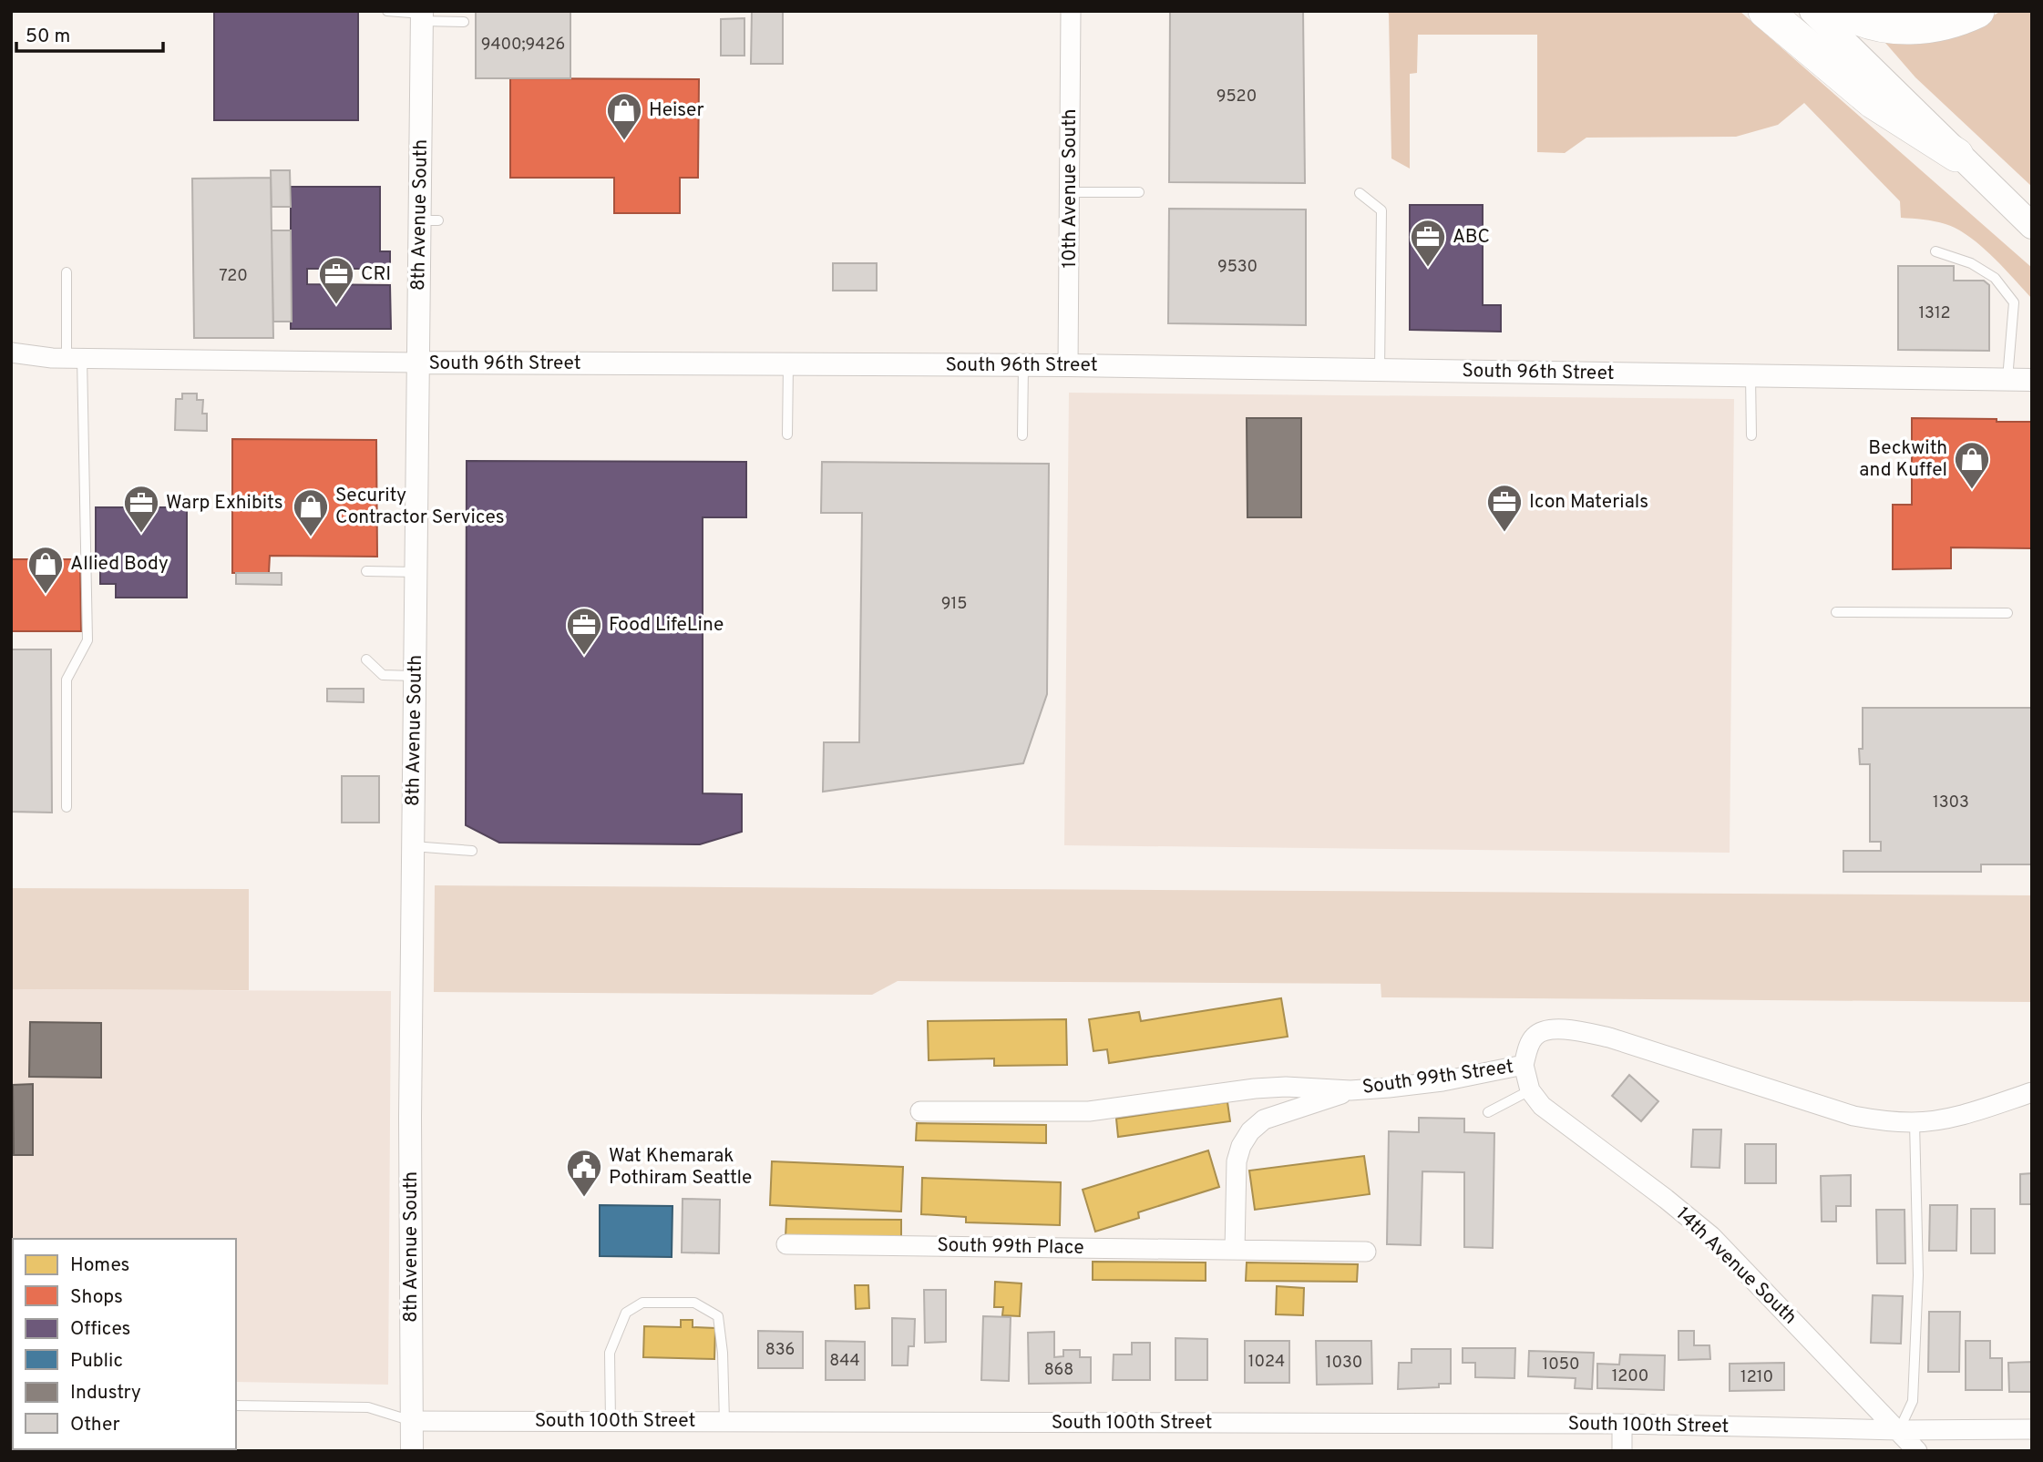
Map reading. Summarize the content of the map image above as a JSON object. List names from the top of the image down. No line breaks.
{"streets":{"street":["10th Avenue South","8th Avenue South","South 96th Street","South 99th Street","South 99th Place","14th Avenue South","South 100th Street"]},"crossings":[["10th Avenue South","South 96th Street"],["8th Avenue South","South 96th Street"],["8th Avenue South","South 100th Street"],["South 99th Street","14th Avenue South"],["14th Avenue South","South 100th Street"]],"places":{"shop":["Heiser","Beckwith and Kuffel","Security Contractor Services","Allied Body"],"office":["ABC","CRI","Icon Materials","Warp Exhibits","Food LifeLine"],"public building":["Wat Khemarak Pothiram Seattle"]},"house_numbers":["9400;9426","9520","9530","720","1312","915","1303","836","844","1024","1030","1050","868","1200","1210"],"legend":["Homes","Shops","Offices","Public","Industry","Other"],"scale_bar":"50 m"}
